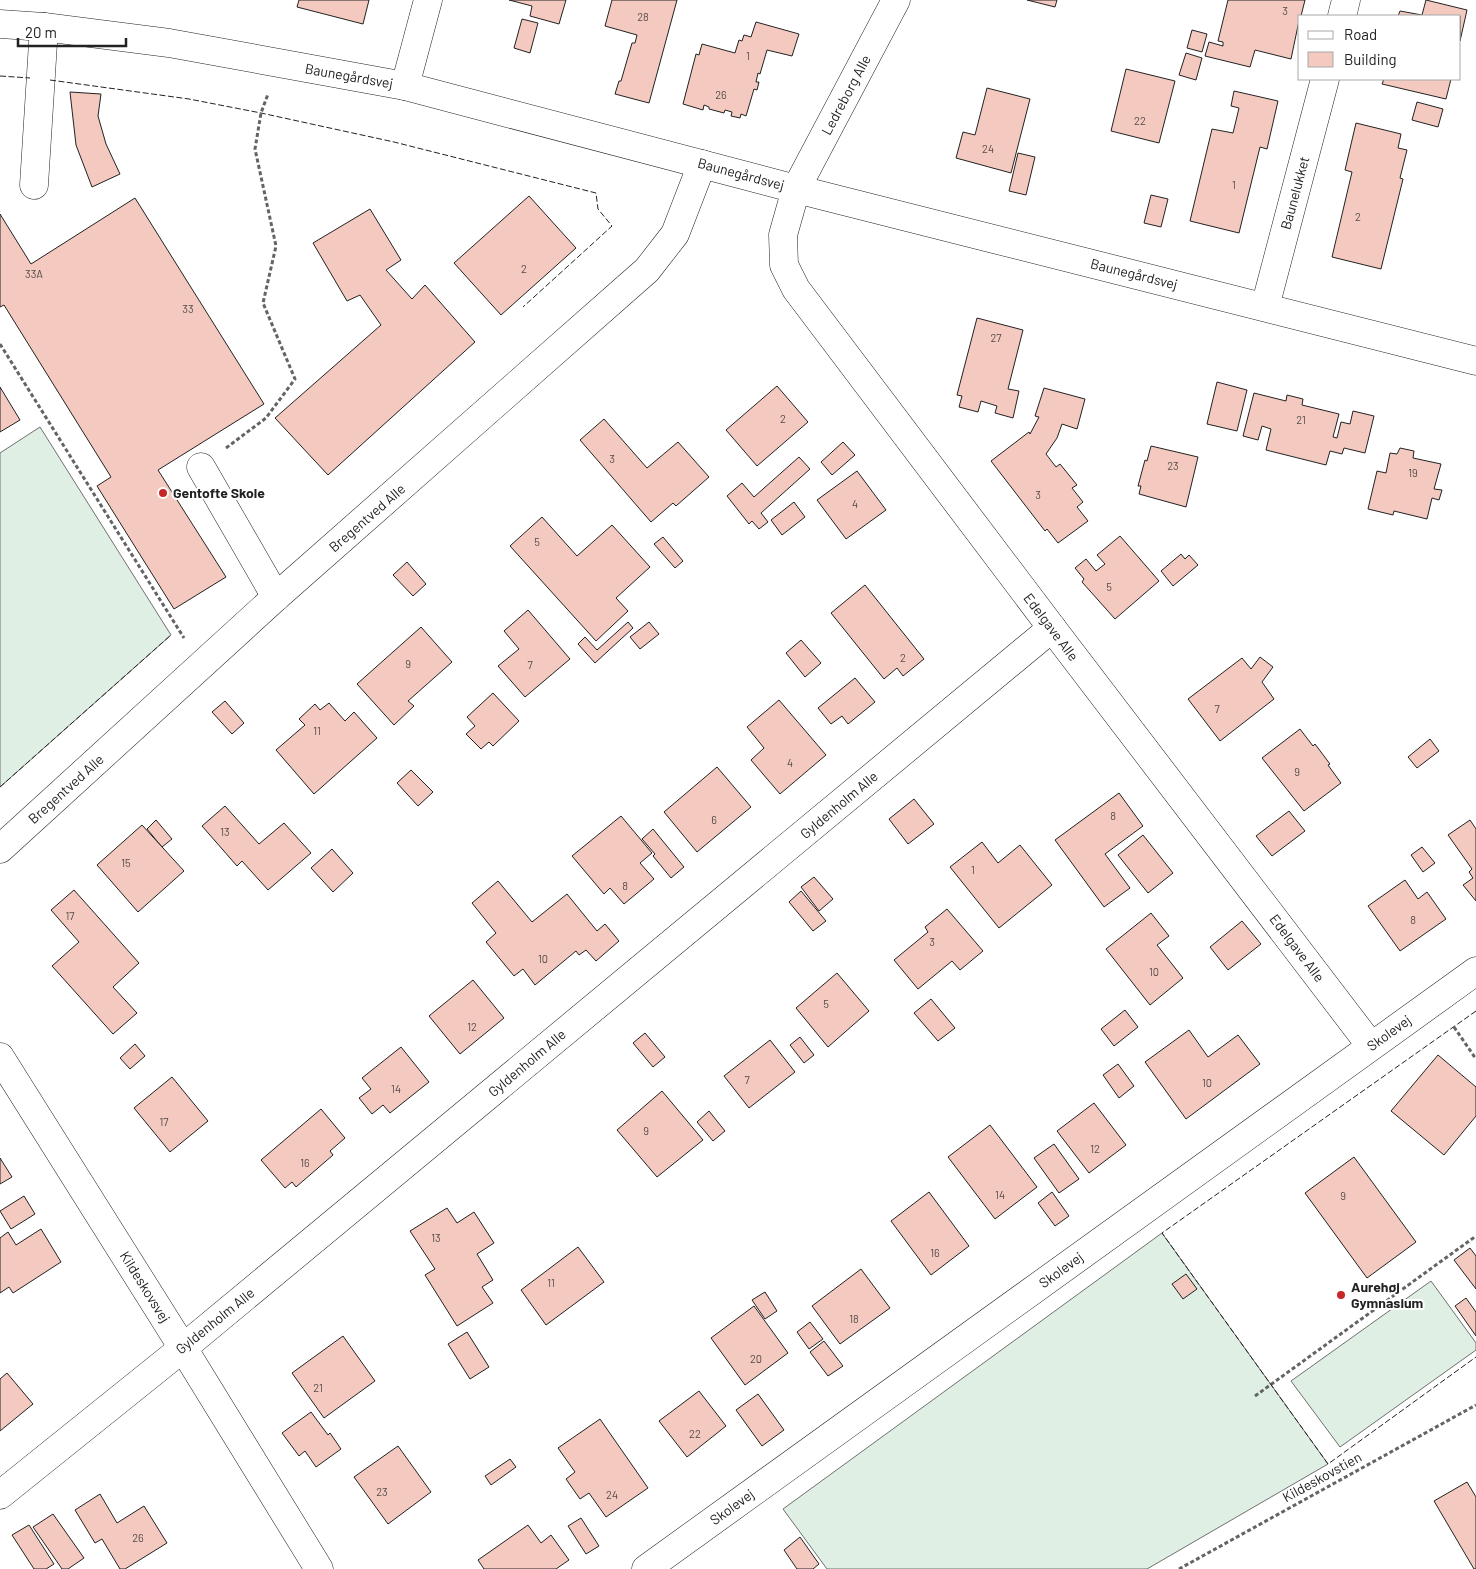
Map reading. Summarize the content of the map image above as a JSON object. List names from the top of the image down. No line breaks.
{"streets":{"street":["Baunegårdsvej","Ledreborg Alle","Baunelukket","Bregentved Alle","Edelgave Alle","Gyldenholm Alle","Skolevej","Kildeskovsvej"],"path":["Kildeskovstien"]},"crossings":[["Baunegårdsvej","Ledreborg Alle"],["Baunegårdsvej","Baunelukket"],["Baunegårdsvej","Bregentved Alle"],["Baunegårdsvej","Edelgave Alle"],["Ledreborg Alle","Edelgave Alle"],["Edelgave Alle","Gyldenholm Alle"],["Edelgave Alle","Skolevej"],["Gyldenholm Alle","Kildeskovsvej"]],"places":["Gentofte Skole","Aurehøj Gymnasium"],"house_numbers":["3","28","1","26","22","24","1","2","2","33A","33","27","2","21","3","23","19","3","4","5","5","2","9","7","7","11","4","9","8","6","13","15","1","8","17","8","3","10","10","5","12","7","10","14","17","9","12","16","14","9","13","16","11","18","20","21","22","23","24","26"],"legend":["Road","Building"],"scale_bar":"20 m"}
